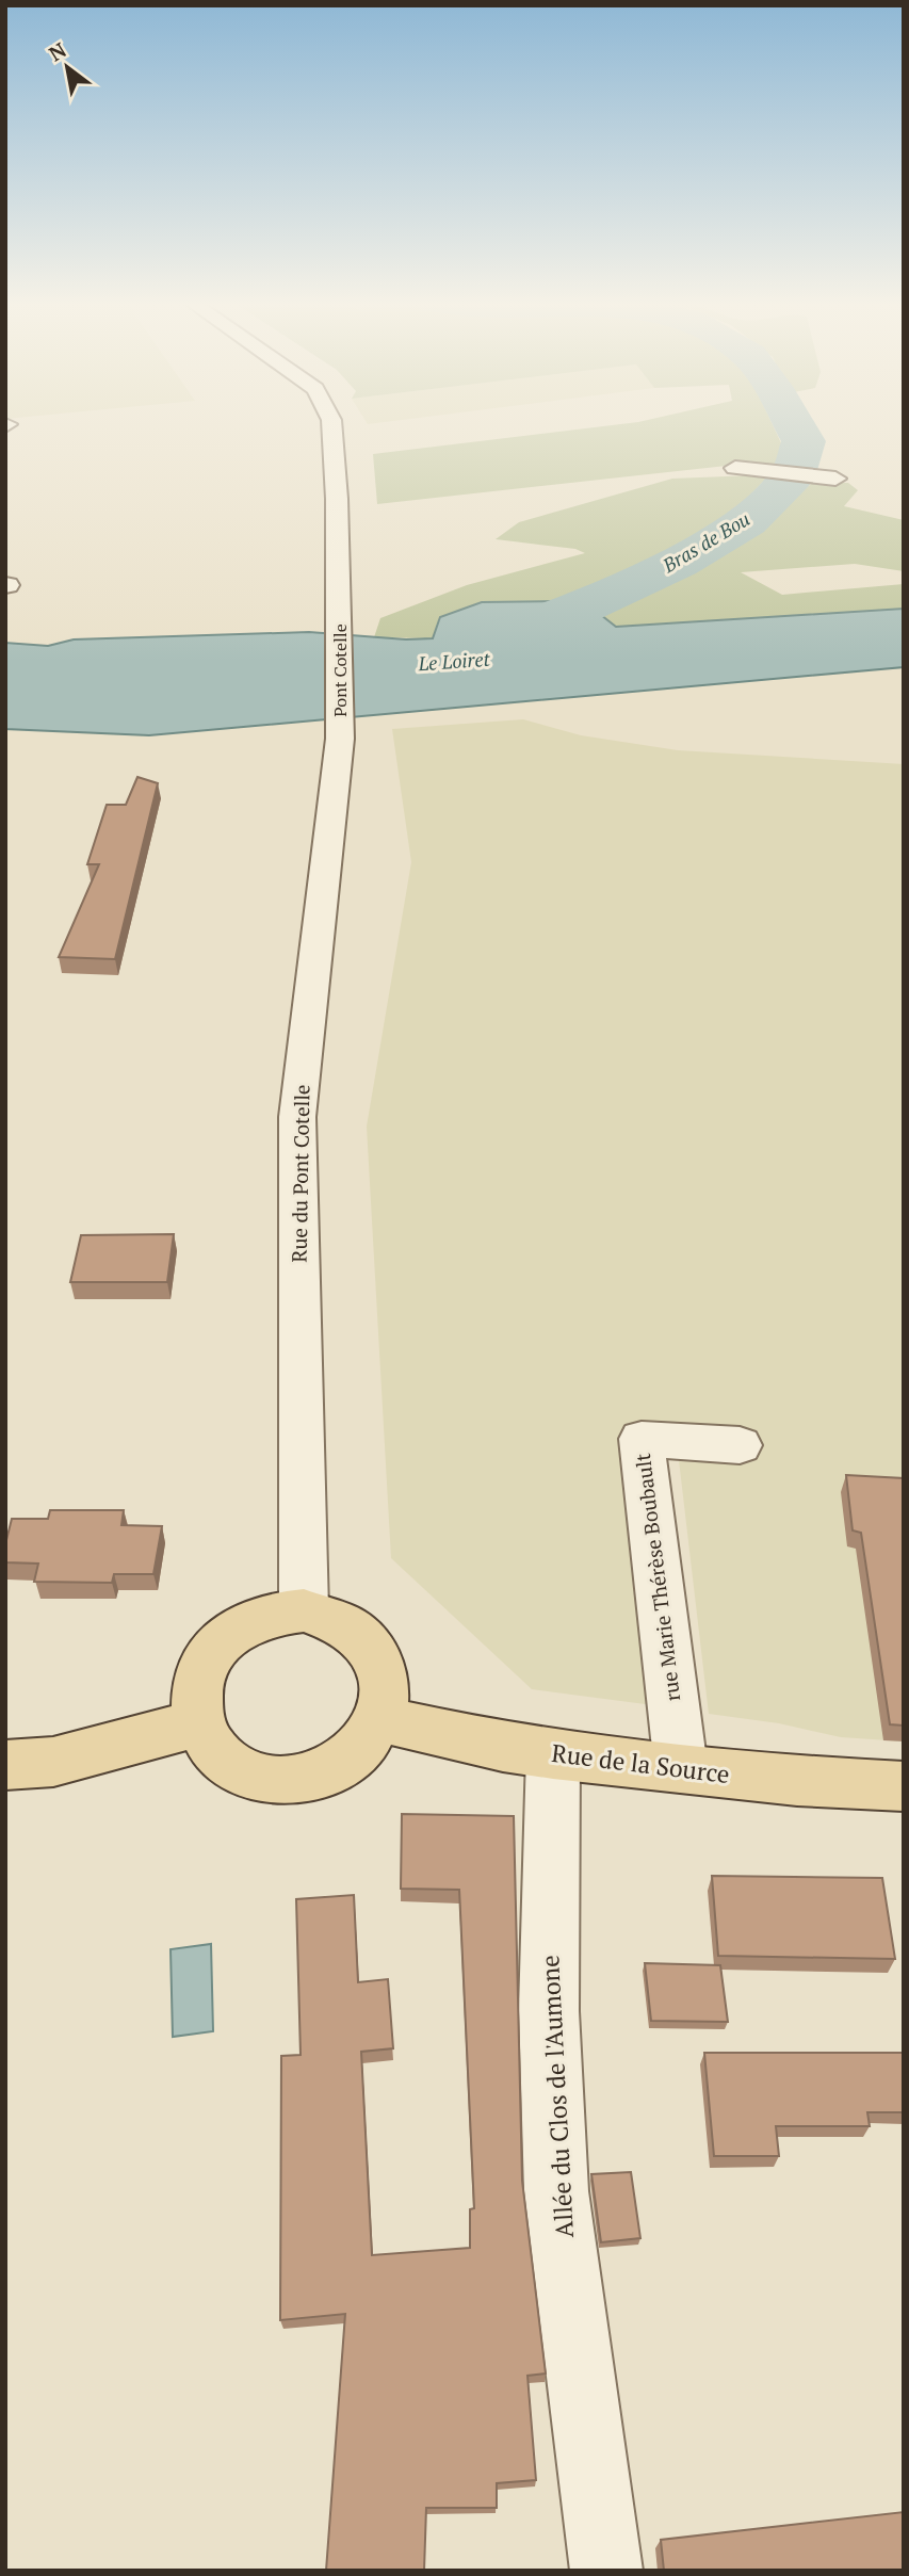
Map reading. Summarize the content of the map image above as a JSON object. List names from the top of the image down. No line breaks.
{"streets":{"main road":["Rue de la Source"],"street":["Pont Cotelle","Rue du Pont Cotelle","rue Marie Thérèse Boubault","Allée du Clos de l'Aumone"]},"crossings":[["Pont Cotelle","Rue du Pont Cotelle"],["Rue du Pont Cotelle","Rue de la Source"],["rue Marie Thérèse Boubault","Rue de la Source"],["Rue de la Source","Allée du Clos de l'Aumone"]],"water":["Bras de Bou","Le Loiret"],"north":"top left"}
